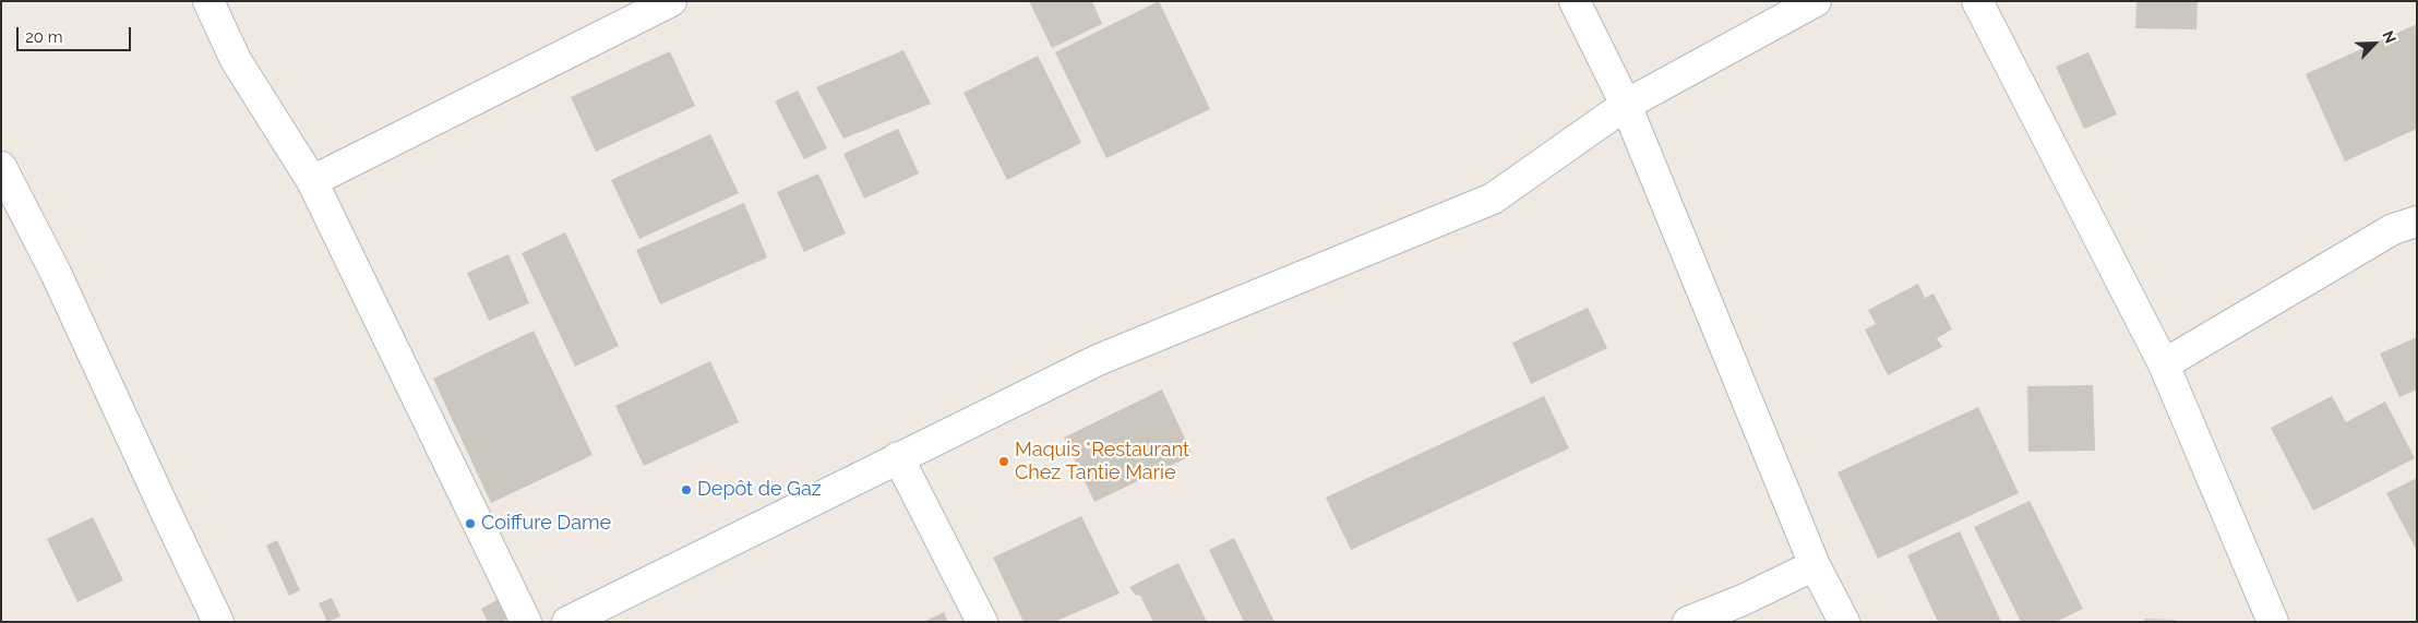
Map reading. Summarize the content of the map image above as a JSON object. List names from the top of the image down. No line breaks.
{"places":["Maquis *Restaurant Chez Tantie Marie","Depôt de Gaz","Coiffure Dame"],"scale_bar":"20 m","north":"top right"}
